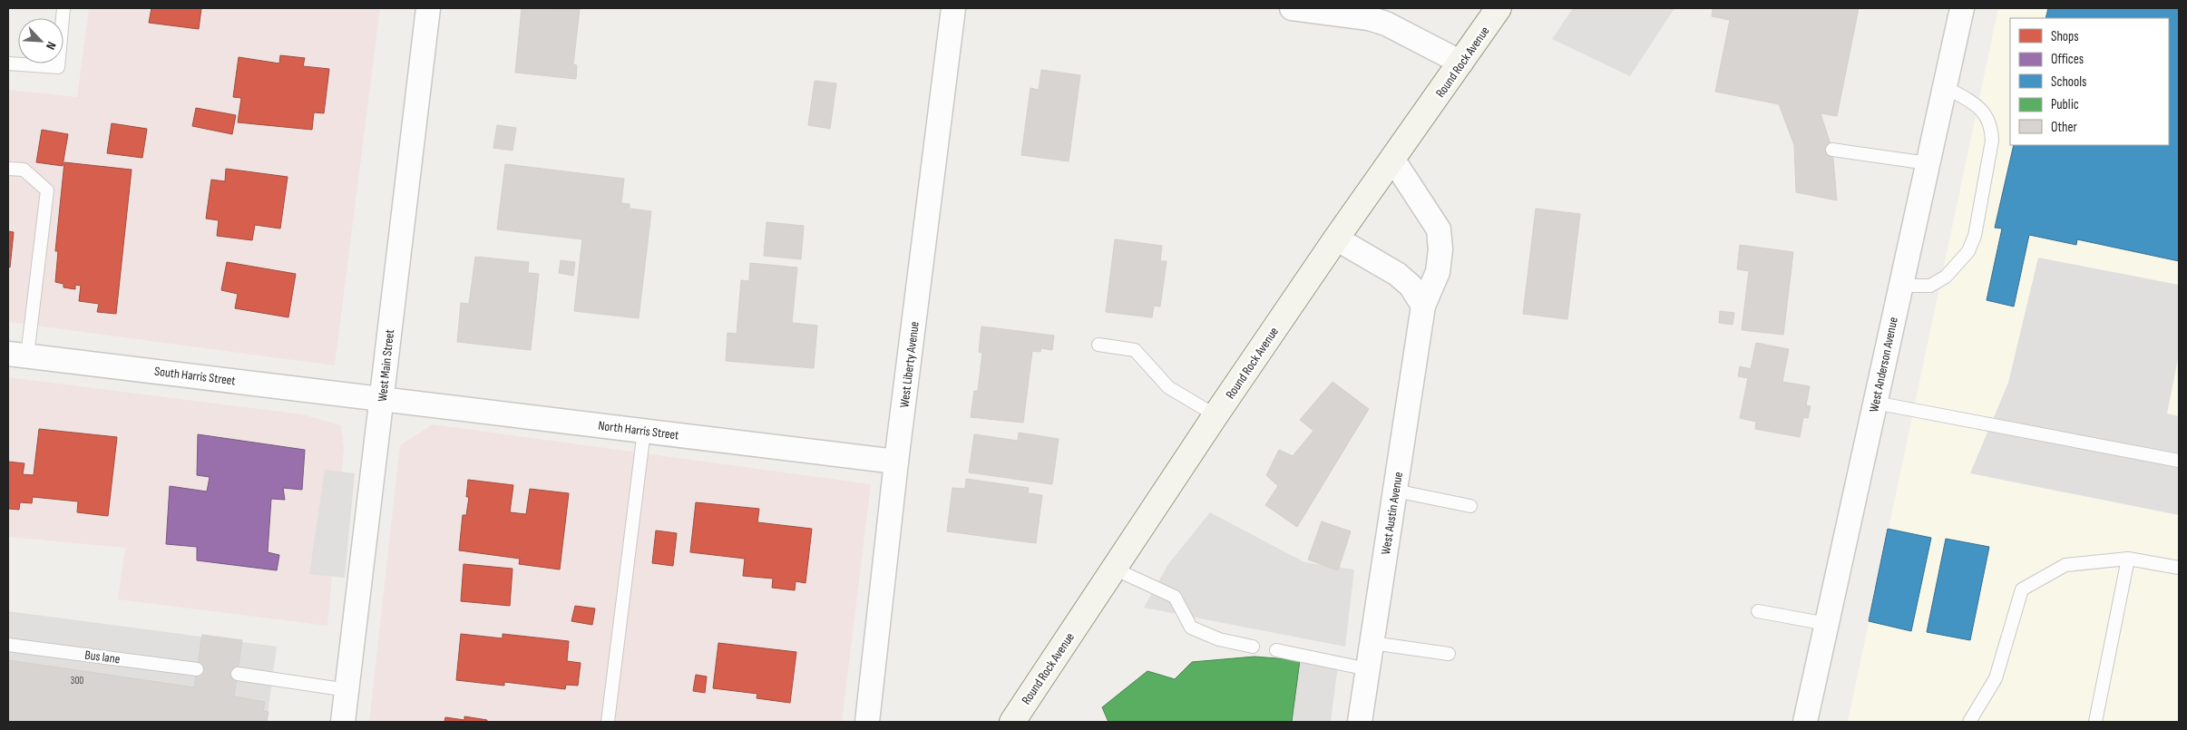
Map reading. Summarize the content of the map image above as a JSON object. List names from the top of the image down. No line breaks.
{"streets":{"street":["Round Rock Avenue","West Liberty Avenue","West Anderson Avenue","West Main Street","South Harris Street","North Harris Street","West Austin Avenue"],"lane":["Bus lane"]},"crossings":[["Round Rock Avenue","West Austin Avenue"],["West Liberty Avenue","North Harris Street"],["West Main Street","South Harris Street"],["West Main Street","North Harris Street"],["South Harris Street","North Harris Street"]],"house_numbers":["300"],"legend":["Shops","Offices","Schools","Public","Other"],"north":"bottom right"}
